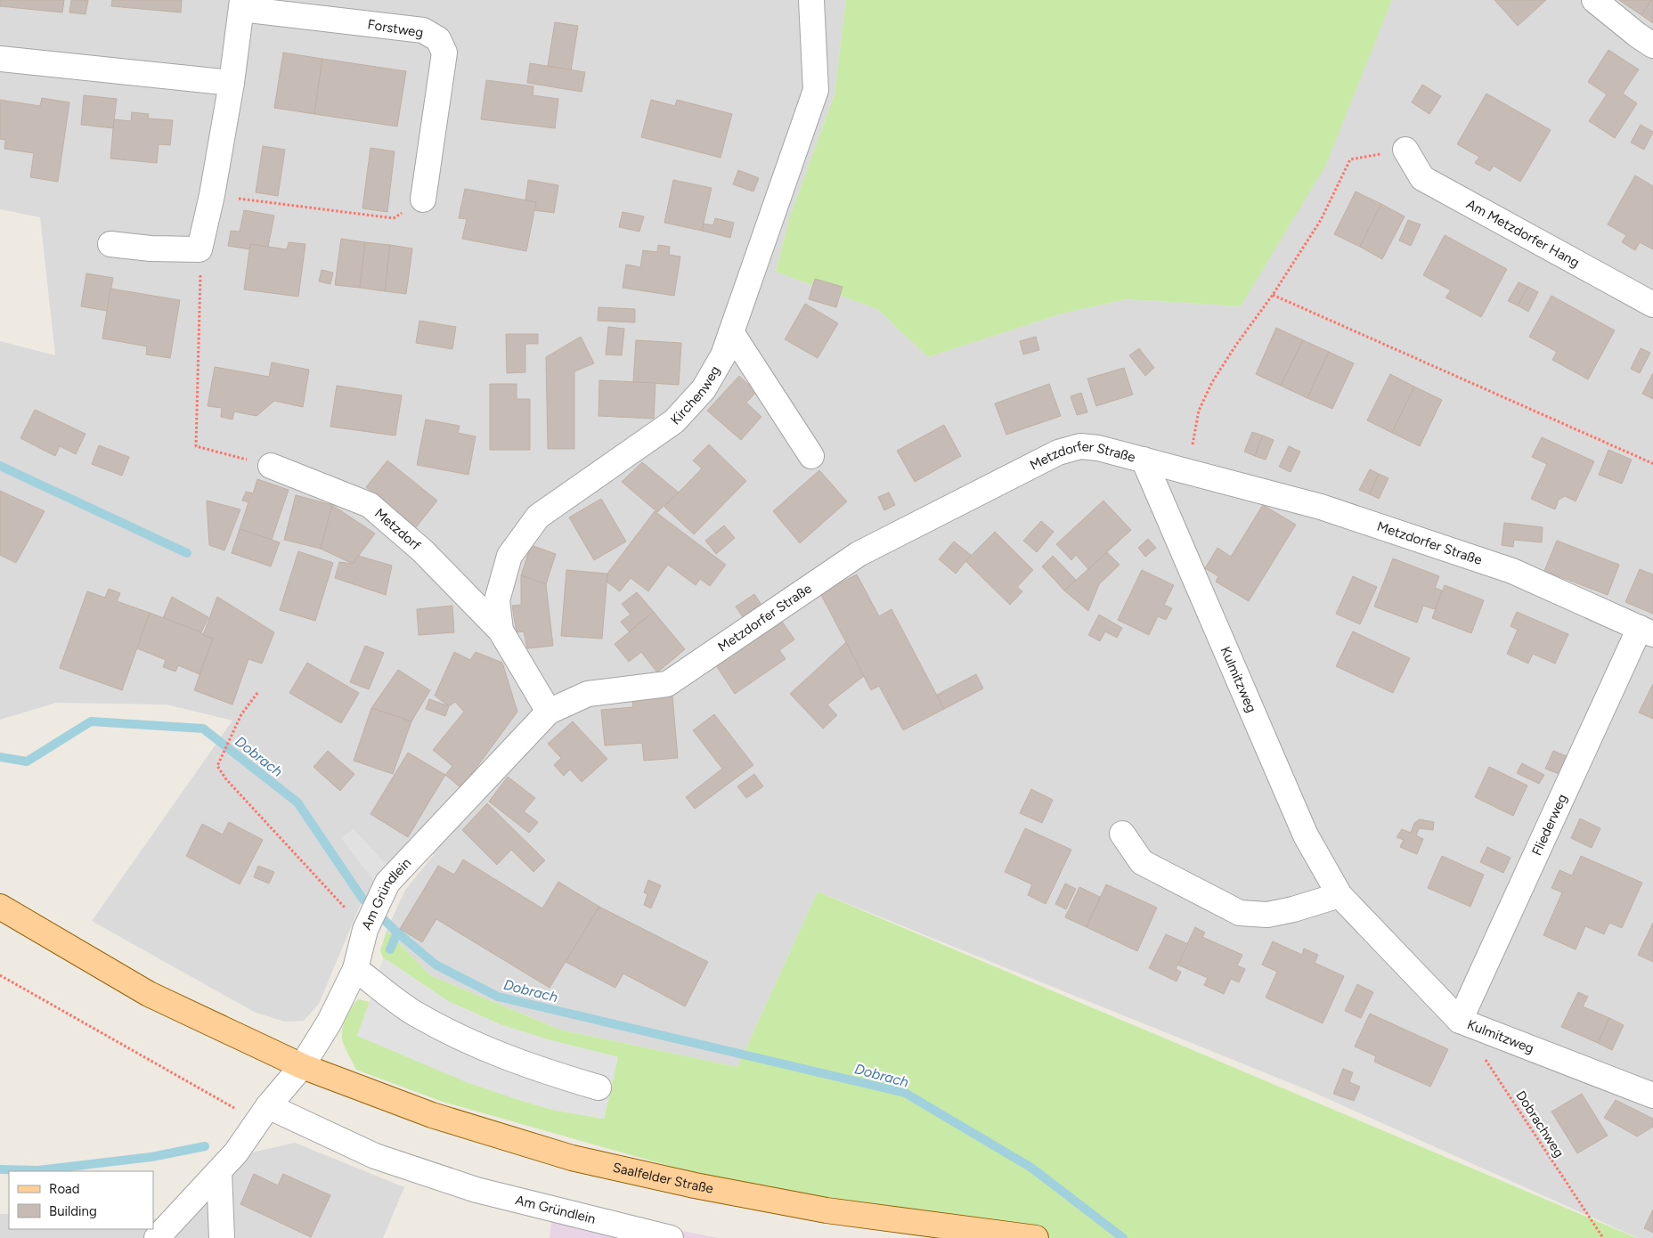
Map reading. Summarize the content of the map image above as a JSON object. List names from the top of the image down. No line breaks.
{"streets":{"main road":["Saalfelder Straße"],"street":["Forstweg","Am Metzdorfer Hang","Kirchenweg","Metzdorfer Straße","Metzdorf","Kulmitzweg","Fliederweg","Am Gründlein"],"path":["Dobrachweg"]},"crossings":[["Kirchenweg","Metzdorfer Straße"],["Kirchenweg","Metzdorf"],["Kirchenweg","Am Gründlein"],["Metzdorfer Straße","Kulmitzweg"],["Metzdorfer Straße","Fliederweg"],["Metzdorfer Straße","Am Gründlein"],["Kulmitzweg","Fliederweg"],["Am Gründlein","Saalfelder Straße"]],"water":["Dobrach"],"legend":["Road","Building"]}
